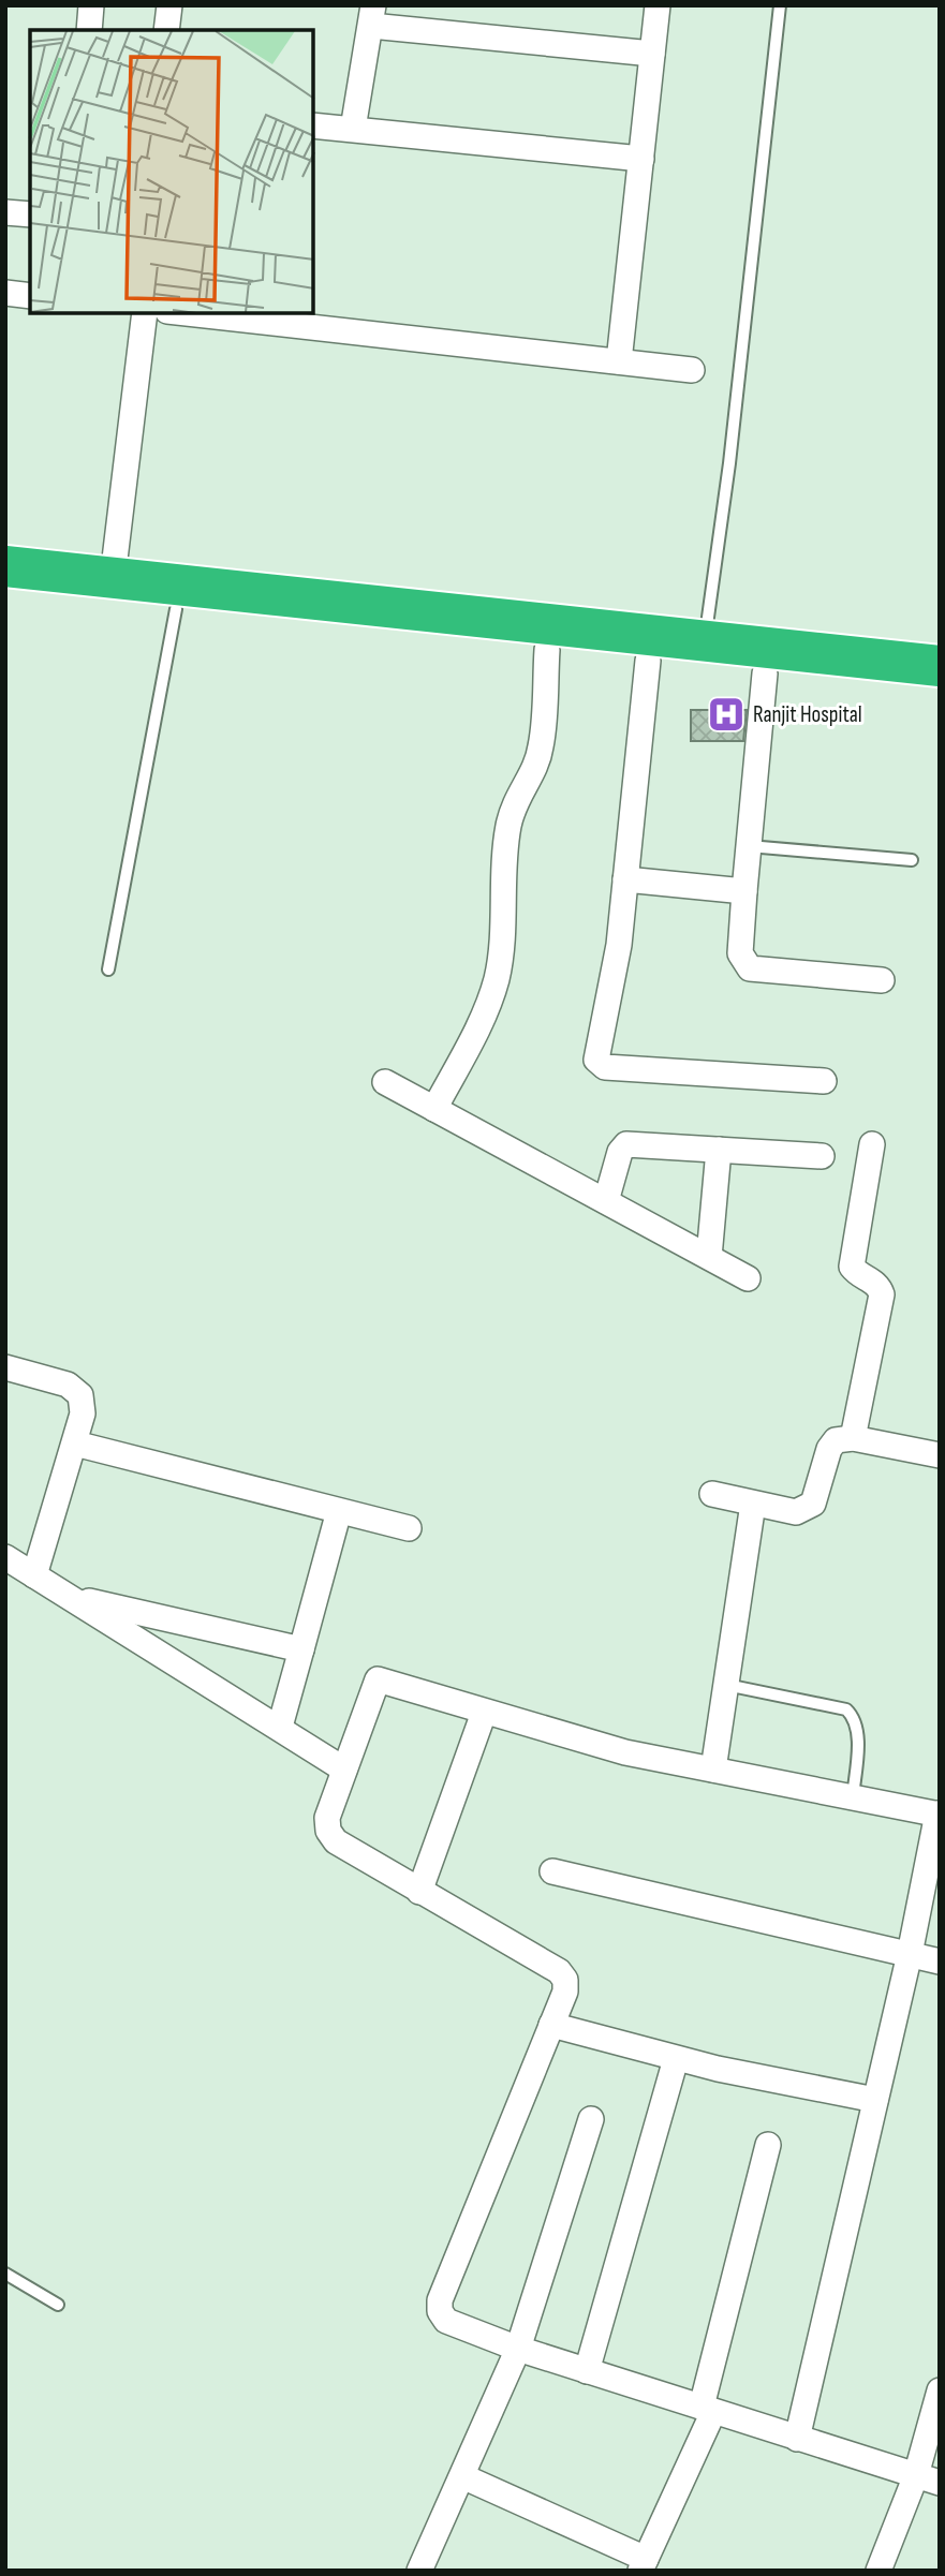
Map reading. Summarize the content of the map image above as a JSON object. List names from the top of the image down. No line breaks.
{"places":{"hospital":["Ranjit Hospital"]}}
